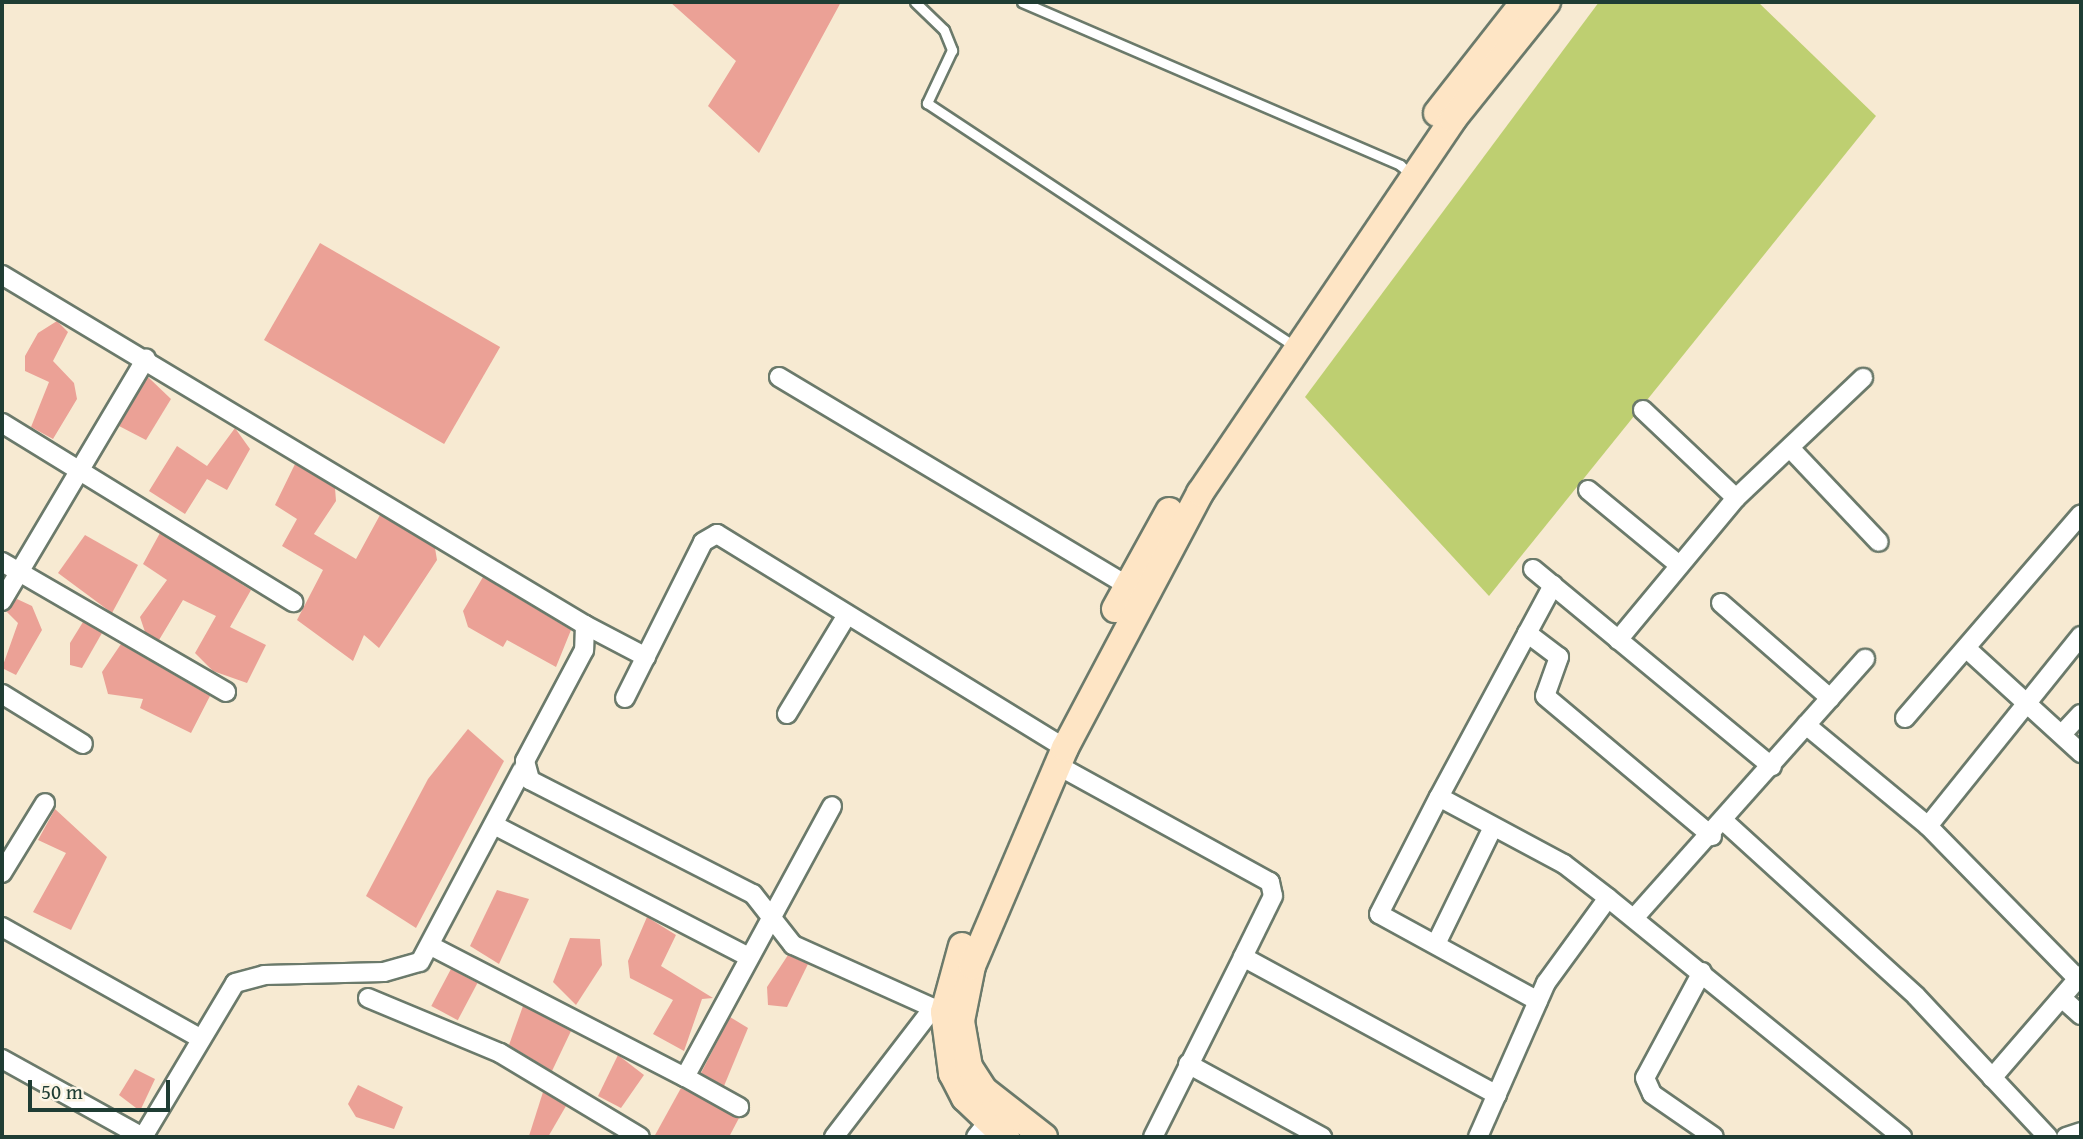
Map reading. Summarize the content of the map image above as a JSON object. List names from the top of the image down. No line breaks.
{"scale_bar":"50 m"}
